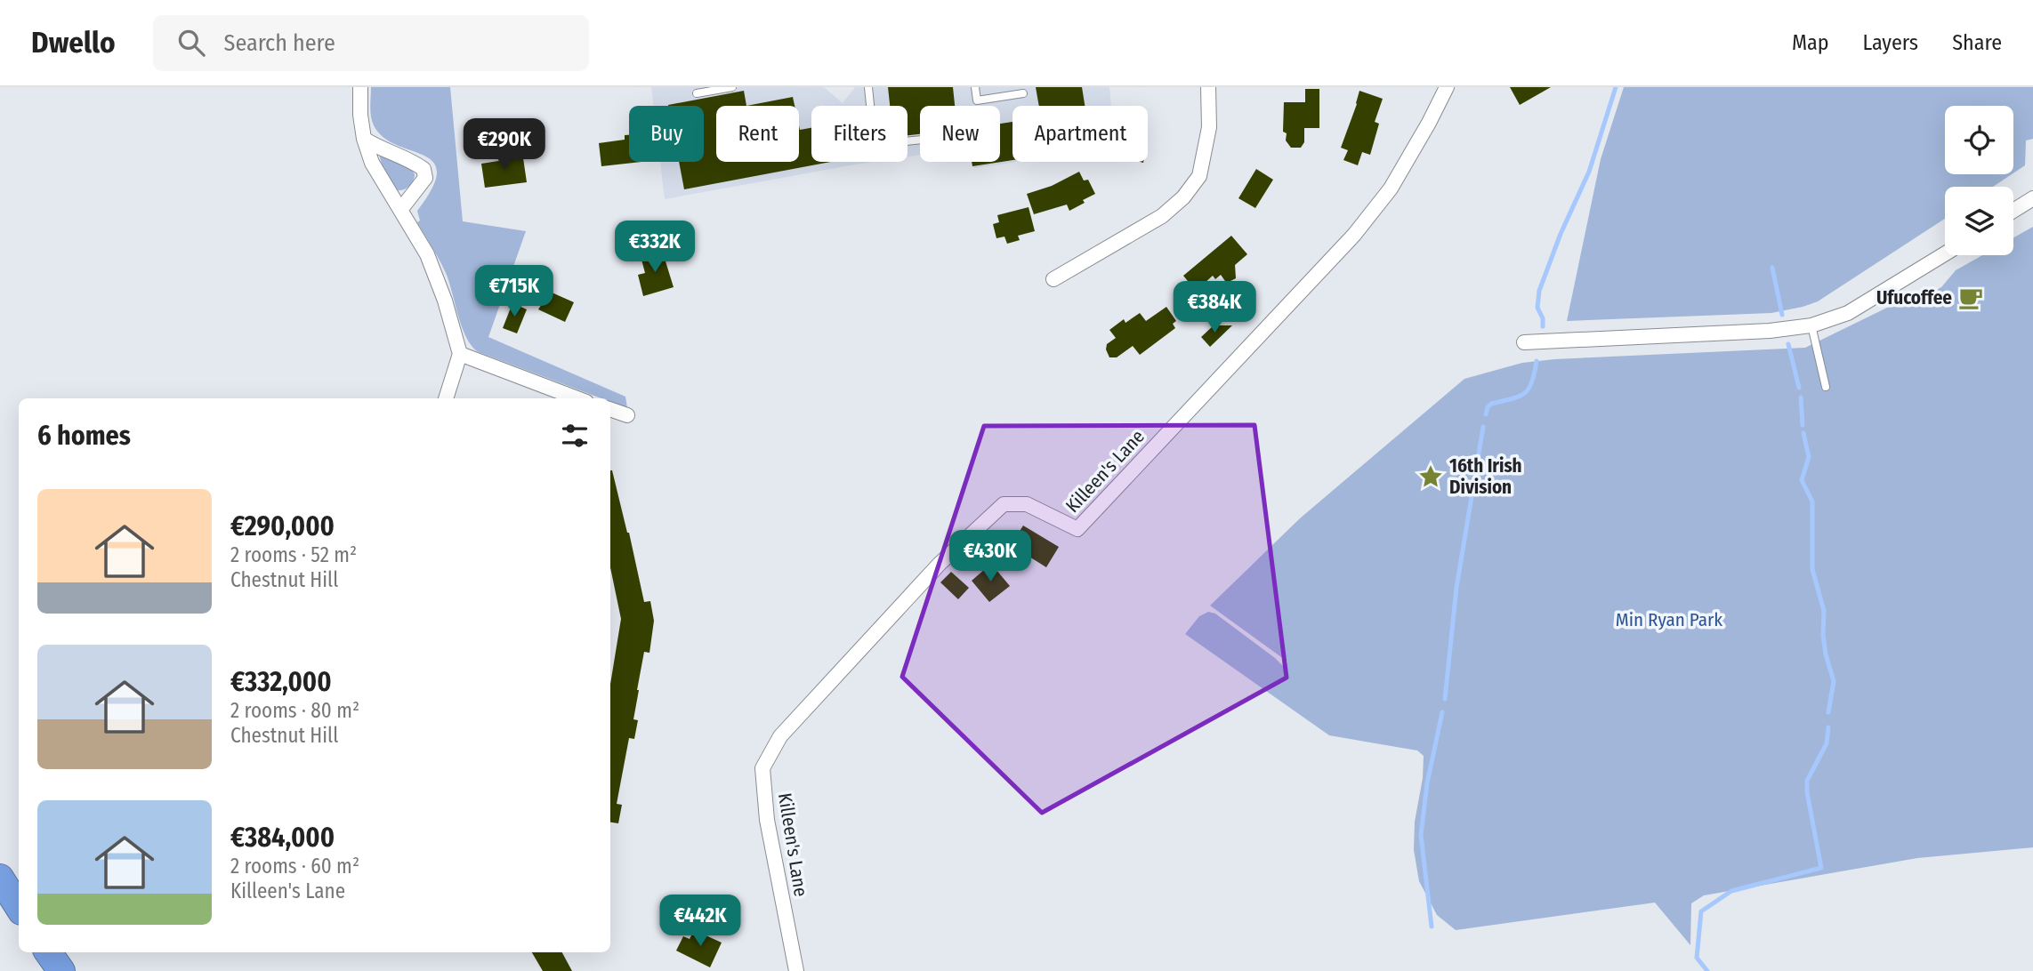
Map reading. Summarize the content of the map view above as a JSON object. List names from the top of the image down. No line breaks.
{"streets":{"street":["Killeen's Lane"]},"parks":["Min Ryan Park"],"places":{"cafe":["Ufucoffee"],"place":["16th Irish Division"]},"page":{"header":"Dwello","search":"Search here","nav":["Map","Layers","Share"],"chip":["Buy","Rent","Filters","New","Apartment"],"price":["€290K","€332K","€715K","€384K","€430K","€442K"],"heading":"6 homes","list":[{"name":"€290,000","note":"2 rooms · 52 m² · Chestnut Hill"},{"name":"€332,000","note":"2 rooms · 80 m² · Chestnut Hill"},{"name":"€384,000","note":"2 rooms · 60 m² · Killeen's Lane"}]}}
